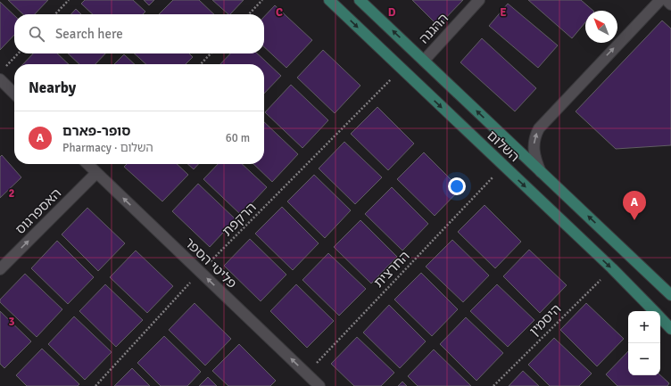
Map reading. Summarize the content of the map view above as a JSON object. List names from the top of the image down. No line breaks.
{"streets":{"main road":["השלום"],"street":["ההגנה","האספרגוס","פליטי הספר"],"path":["הרקפת","החרצית","היסמין"]},"crossings":[["ההגנה","השלום"],["השלום","הרקפת"],["השלום","החרצית"],["השלום","היסמין"],["האספרגוס","פליטי הספר"],["הרקפת","פליטי הספר"],["פליטי הספר","החרצית"]],"one_way":["האספרגוס","פליטי הספר"],"north":"top left","page":{"search":"Search here","heading":"Nearby","list":[{"mark":"A","name":"סופר-פארם","note":"Pharmacy · השלום","value":"60 m"}],"pins":"A","map_buttons":["+","−"]},"grid":{"columns":["C","D","E"],"rows":["2","3"]}}
